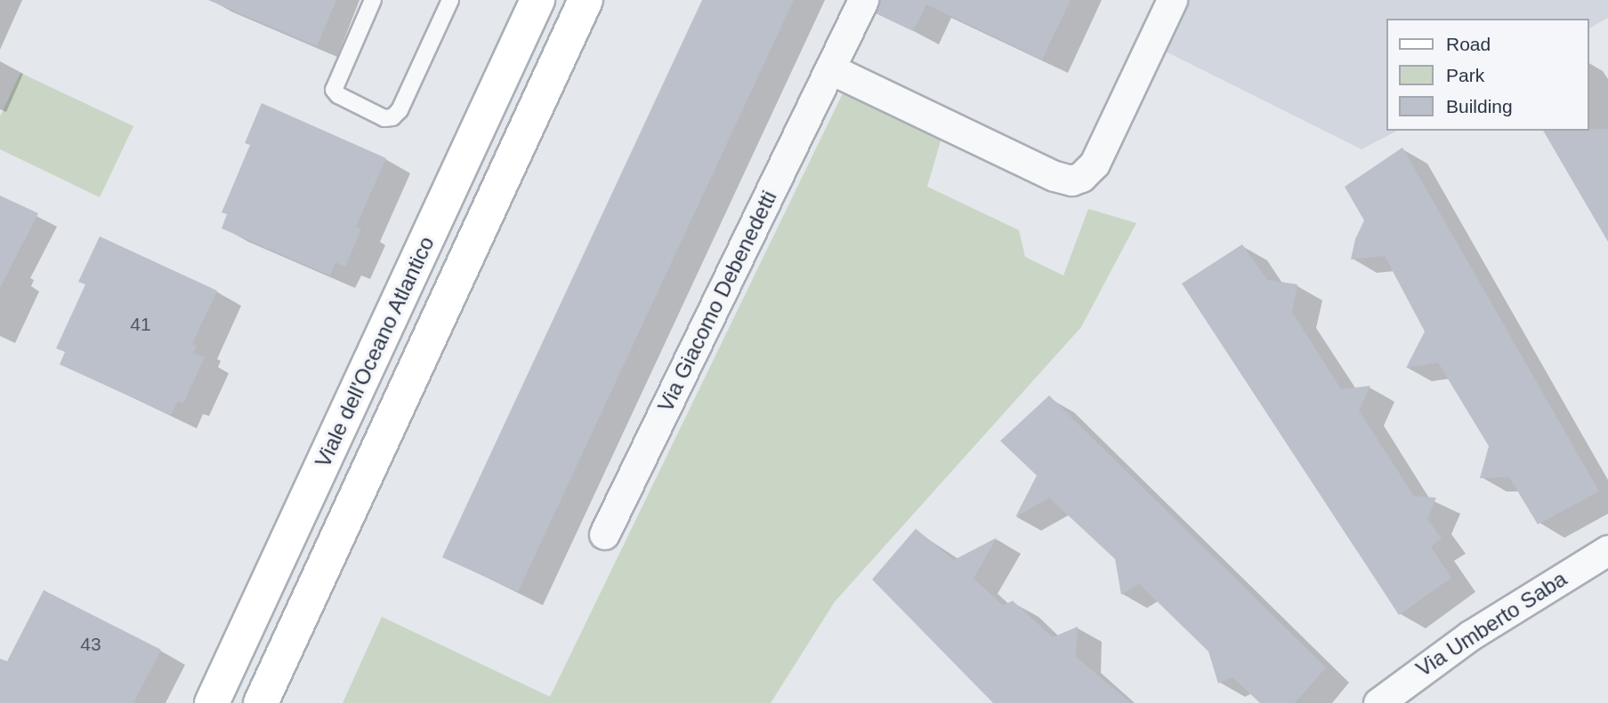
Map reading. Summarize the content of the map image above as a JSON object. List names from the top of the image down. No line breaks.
{"streets":{"main road":["Viale dell'Oceano Atlantico"],"street":["Via Giacomo Debenedetti","Via Umberto Saba"]},"house_numbers":["41","43"],"legend":["Road","Park","Building"]}
